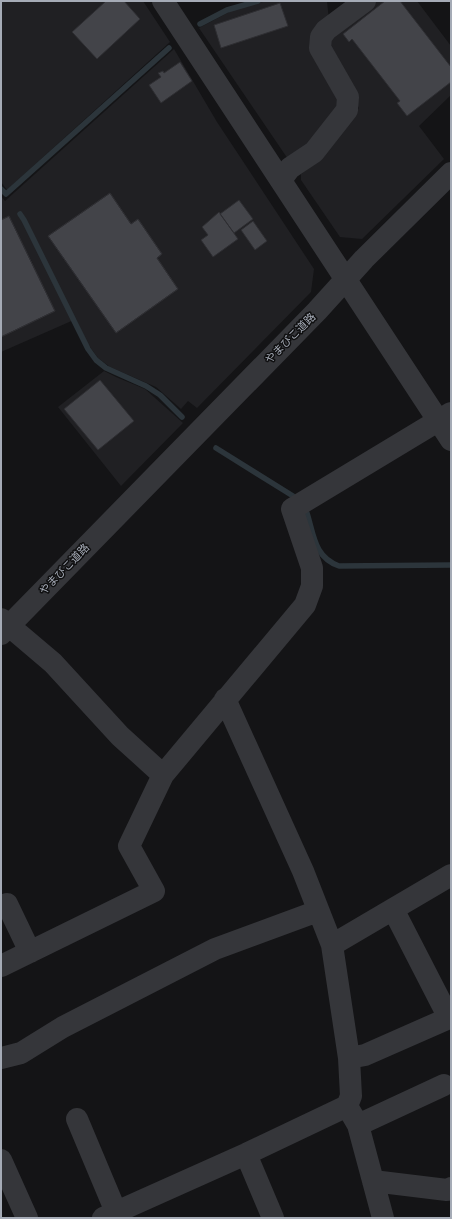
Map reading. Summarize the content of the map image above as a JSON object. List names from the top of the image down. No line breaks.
{"streets":{"street":["やまびこ道路"]}}
